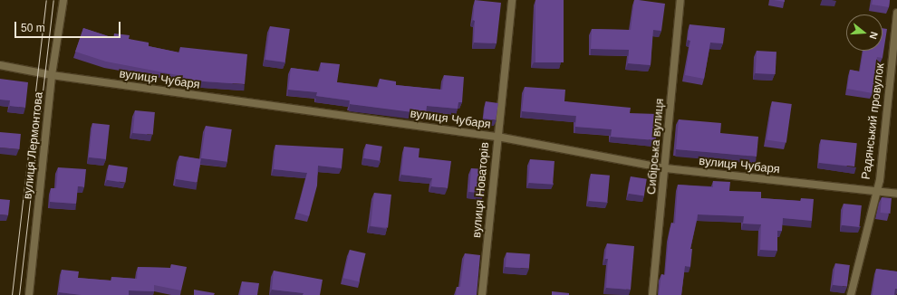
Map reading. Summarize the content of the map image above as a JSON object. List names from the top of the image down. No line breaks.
{"streets":{"street":["вулиця Чубаря","Радянський провулок","вулиця Лермонтова","Сибірська вулиця","вулиця Новаторів"]},"crossings":[["вулиця Чубаря","Радянський провулок"],["вулиця Чубаря","вулиця Лермонтова"],["вулиця Чубаря","Сибірська вулиця"],["вулиця Чубаря","вулиця Новаторів"]],"scale_bar":"50 m","north":"right"}
